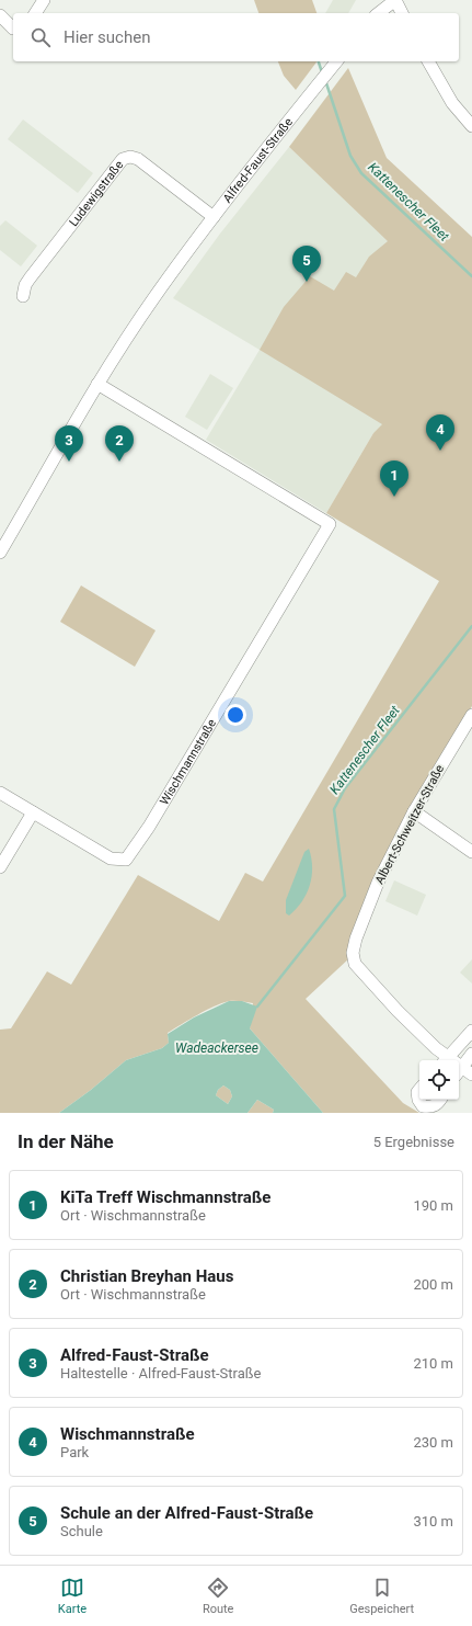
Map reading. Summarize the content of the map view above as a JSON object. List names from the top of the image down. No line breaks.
{"streets":{"street":["Alfred-Faust-Straße","Ludewigstraße","Wischmannstraße","Albert-Schweitzer-Straße"]},"crossings":[["Alfred-Faust-Straße","Ludewigstraße"],["Alfred-Faust-Straße","Wischmannstraße"]],"water":["Kattenescher Fleet","Wadeackersee"],"page":{"search":"Hier suchen","pins":["5","4","2","3","1"],"heading":["In der Nähe","5 Ergebnisse"],"list":[{"mark":"1","name":"KiTa Treff Wischmannstraße","note":"Ort · Wischmannstraße","value":"190 m"},{"mark":"2","name":"Christian Breyhan Haus","note":"Ort · Wischmannstraße","value":"200 m"},{"mark":"3","name":"Alfred-Faust-Straße","note":"Haltestelle · Alfred-Faust-Straße","value":"210 m"},{"mark":"4","name":"Wischmannstraße","note":"Park","value":"230 m"},{"mark":"5","name":"Schule an der Alfred-Faust-Straße","note":"Schule","value":"310 m"}],"nav":["Karte","Route","Gespeichert"]}}
